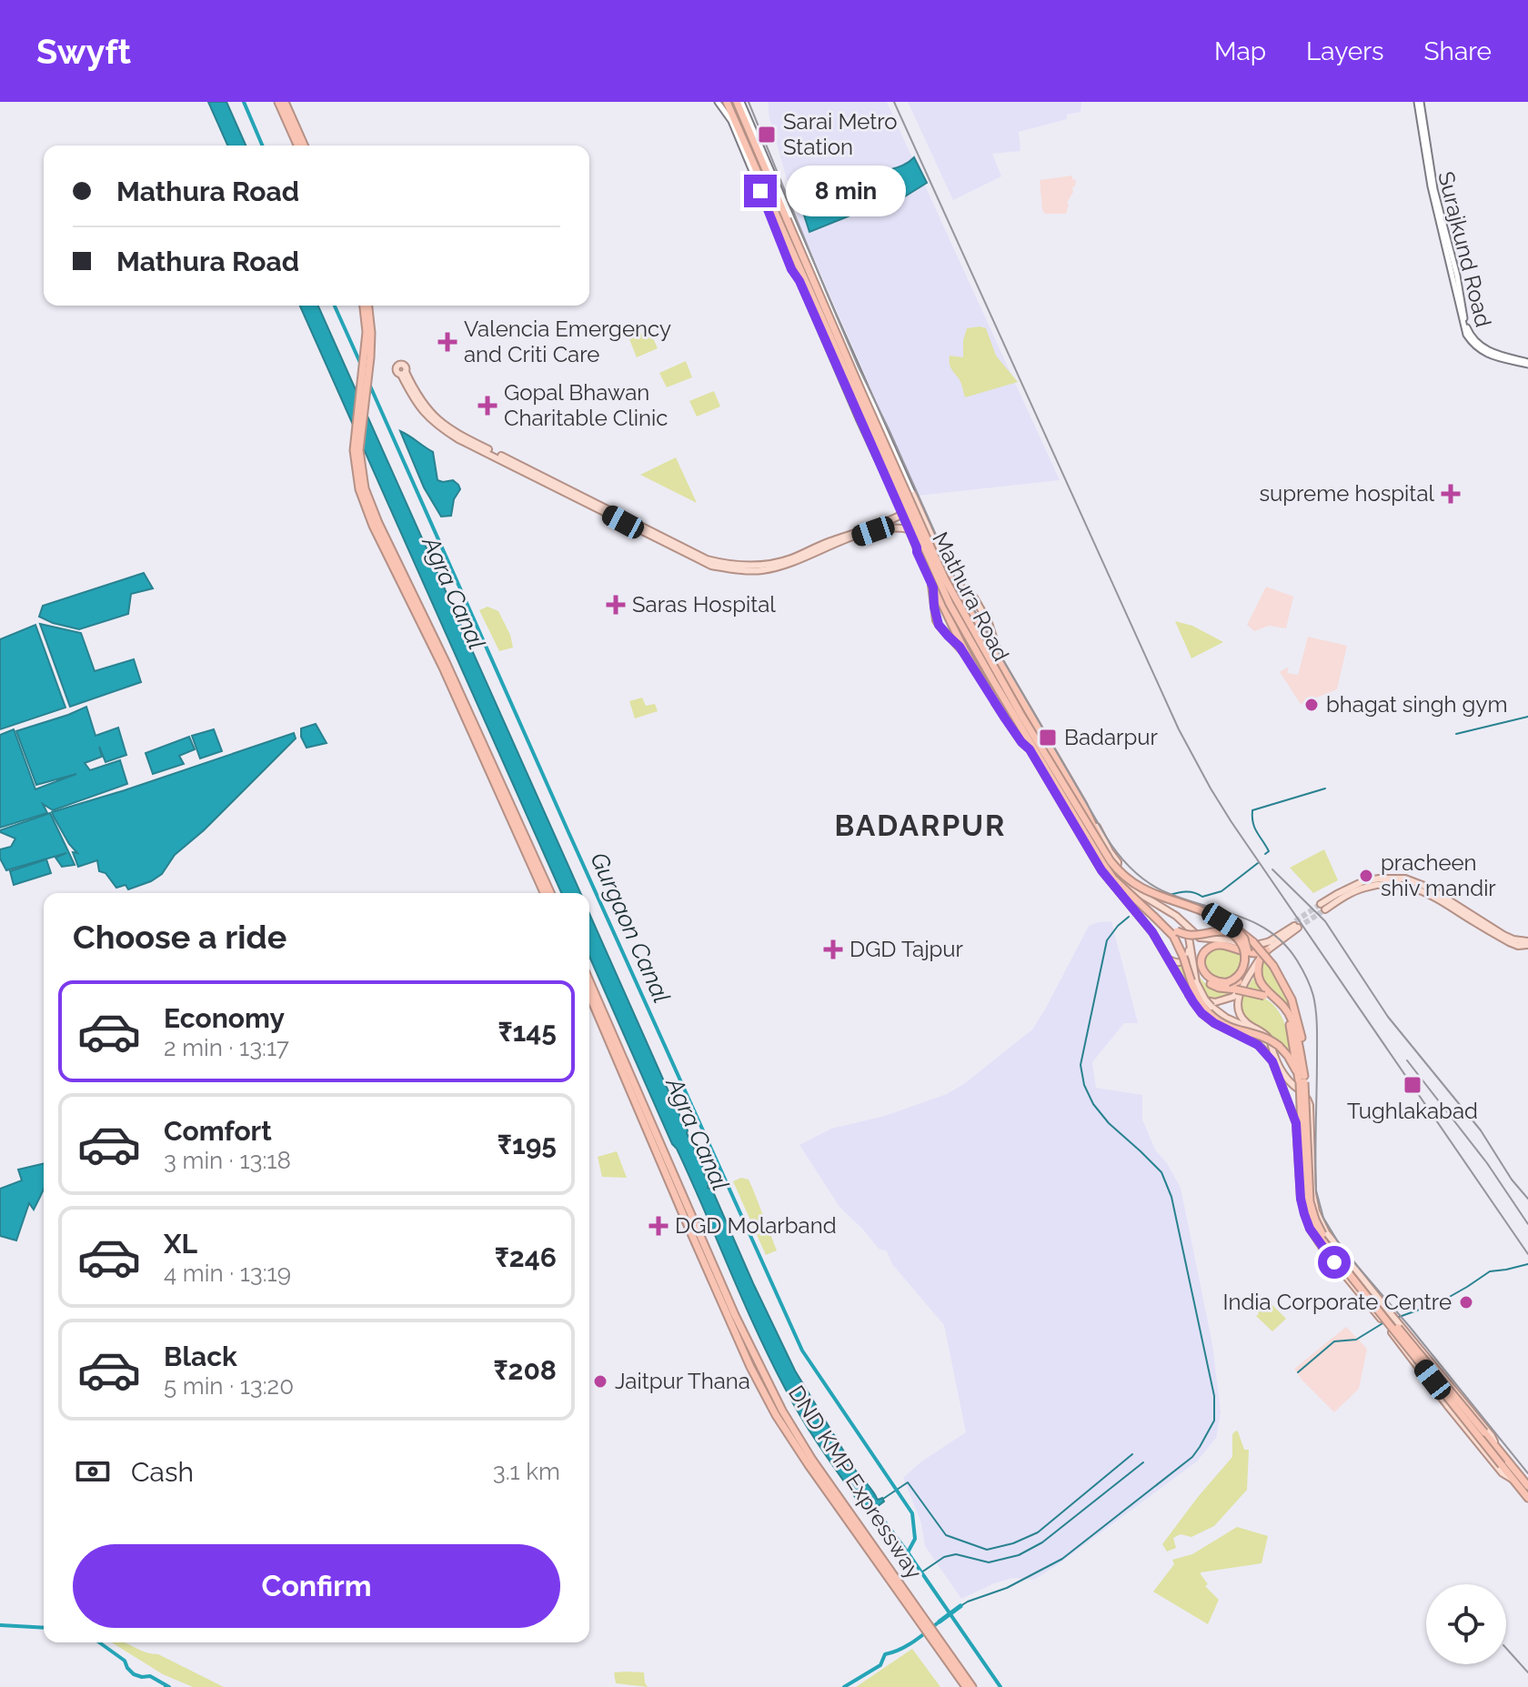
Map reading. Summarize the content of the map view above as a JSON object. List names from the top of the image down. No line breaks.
{"streets":{"highway":["Mathura Road","DND KMP Expressway"],"main road":["Surajkund Road"]},"districts":["BADARPUR"],"water":["Agra Canal","Gurgaon Canal"],"places":{"transit":["Sarai Metro Station","Badarpur","Tughlakabad"],"health":["Valencia Emergency and Criti Care","Gopal Bhawan Charitable Clinic","supreme hospital","Saras Hospital","DGD Tajpur","DGD Molarband"],"other":["bhagat singh gym","pracheen shiv mandir","India Corporate Centre","Jaitpur Thana"]},"page":{"header":"Swyft","nav":["Map","Layers","Share"],"banner":["Mathura Road","Mathura Road"],"bubble":"8 min","heading":"Choose a ride","list":[{"name":"Economy","note":"2 min · 13:17","value":"₹145"},{"name":"Comfort","note":"3 min · 13:18","value":"₹195"},{"name":"XL","note":"4 min · 13:19","value":"₹246"},{"name":"Black","note":"5 min · 13:20","value":"₹208"}],"pay":["Cash","3.1 km"],"buttons":"Confirm"}}
